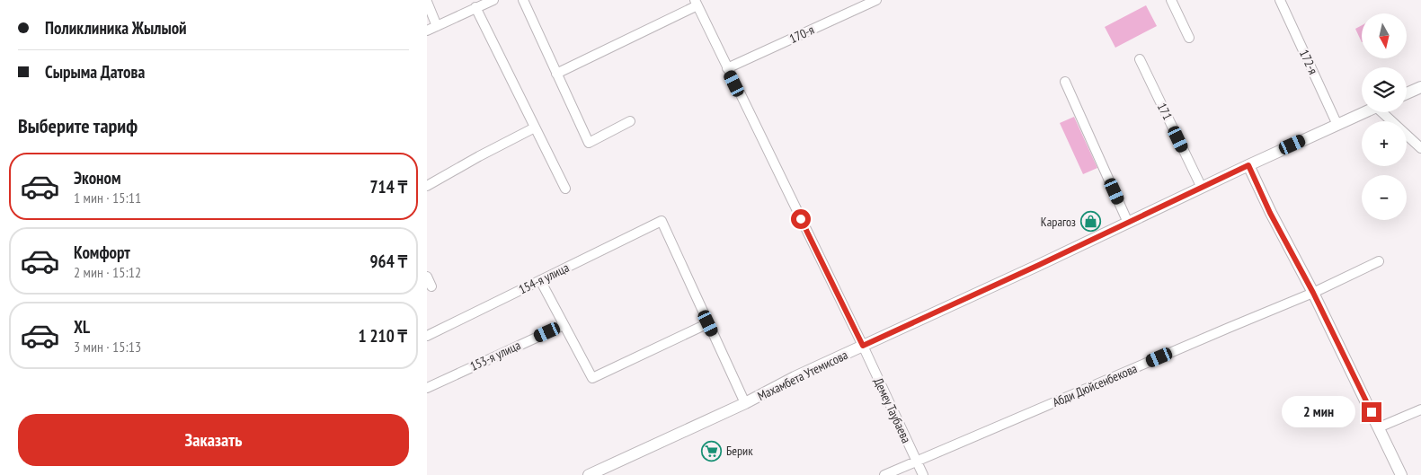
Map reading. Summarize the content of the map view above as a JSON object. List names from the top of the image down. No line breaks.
{"streets":{"street":["170-я","172-я","171","154-я улица","153-я улица","Махамбета Утемисова","Абди Дюйсенбекова","Демеу Таубаева"]},"crossings":[["170-я","Демеу Таубаева"],["172-я","Махамбета Утемисова"],["171","Махамбета Утемисова"],["Махамбета Утемисова","Демеу Таубаева"],["Абди Дюйсенбекова","Демеу Таубаева"]],"places":{"shop":["Карагоз"],"supermarket":["Берик"]},"north":"bottom","page":{"banner":["Поликлиника Жылыой","Сырыма Датова"],"map_buttons":["+","−"],"heading":"Выберите тариф","list":[{"name":"Эконом","note":"1 мин · 15:11","value":"714 ₸"},{"name":"Комфорт","note":"2 мин · 15:12","value":"964 ₸"},{"name":"XL","note":"3 мин · 15:13","value":"1 210 ₸"}],"bubble":"2 мин","buttons":"Заказать"}}
